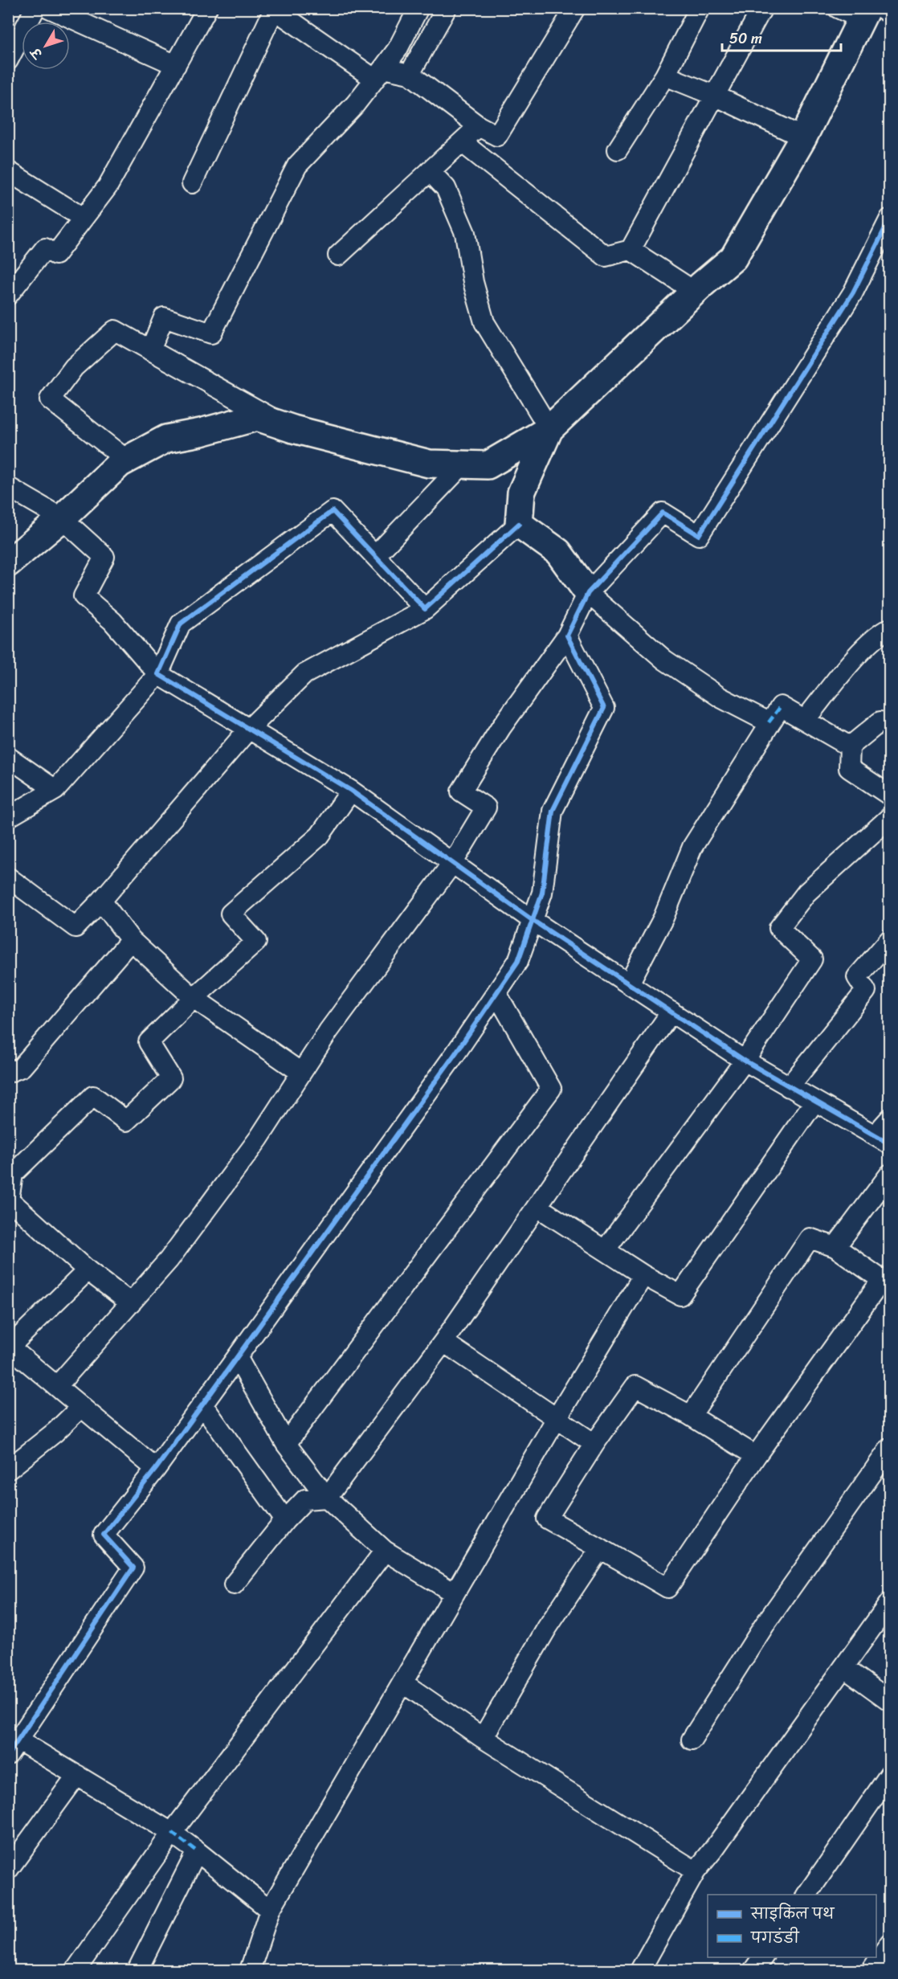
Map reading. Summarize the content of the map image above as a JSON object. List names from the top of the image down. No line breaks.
{"legend":["साइकिल पथ","पगडंडी"],"scale_bar":"50 m","north":"bottom left"}
